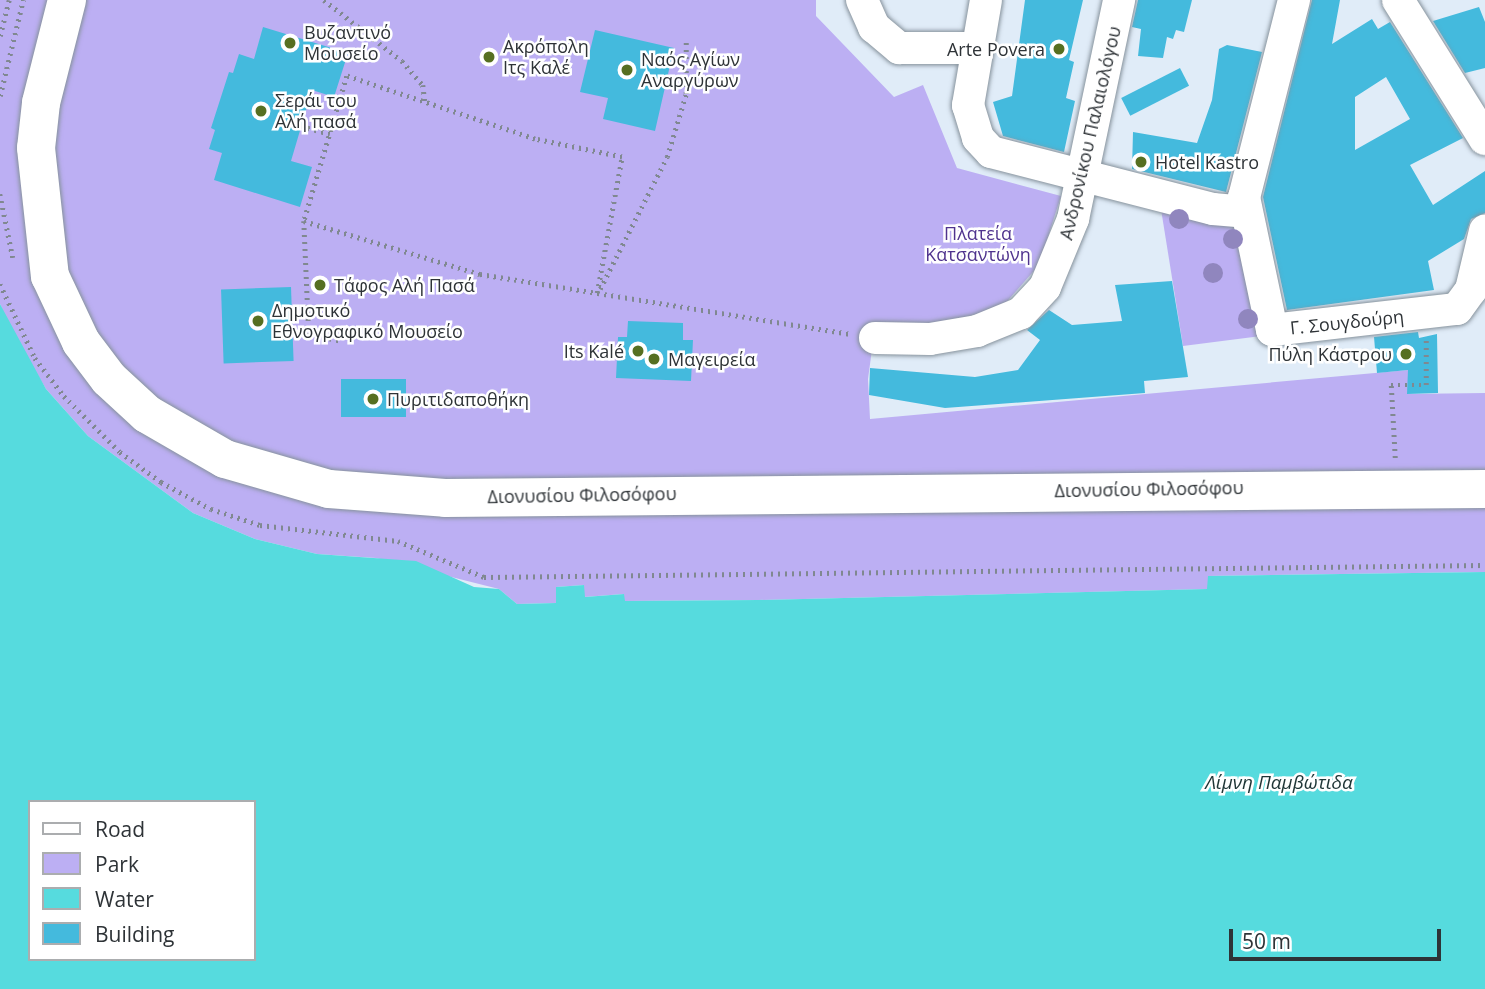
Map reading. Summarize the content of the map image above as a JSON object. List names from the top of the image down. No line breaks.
{"streets":{"street":["Ανδρονίκου Παλαιολόγου","Γ. Σουγδούρη","Διονυσίου Φιλοσόφου"]},"water":["Λίμνη Παμβώτιδα"],"parks":["Πλατεία Κατσαντώνη"],"places":["Βυζαντινό Μουσείο","Arte Povera","Ακρόπολη Ιτς Καλέ","Ναός Αγίων Αναργύρων","Σεράι του Αλή πασά","Hotel Kastro","Τάφος Αλή Πασά","Δημοτικό Εθνογραφικό Μουσείο","Its Kalé","Πύλη Κάστρου","Μαγειρεία","Πυριτιδαποθήκη"],"legend":["Road","Park","Water","Building"],"scale_bar":"50 m"}
